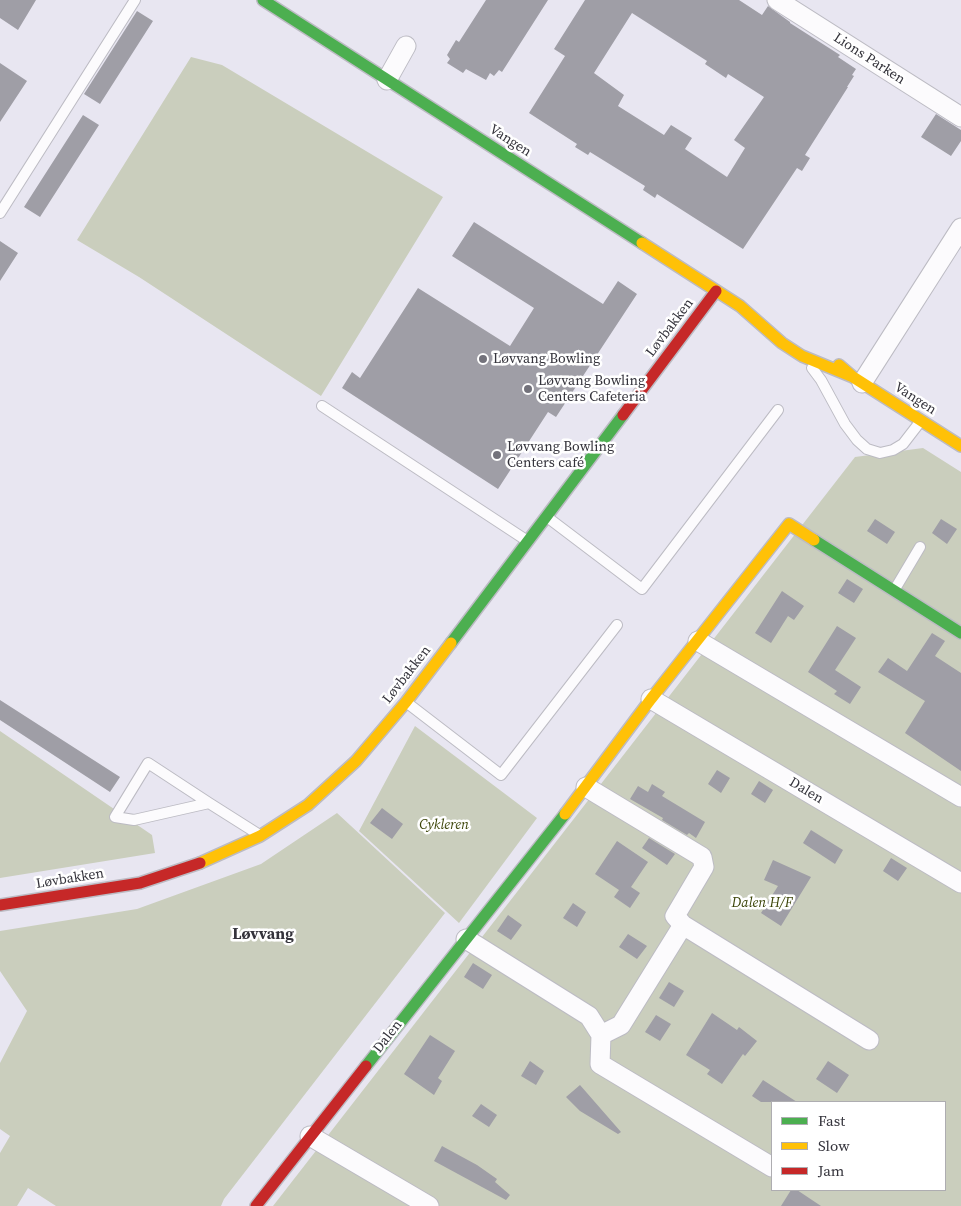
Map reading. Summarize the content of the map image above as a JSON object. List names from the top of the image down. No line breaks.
{"streets":{"street":["Lions Parken","Vangen","Løvbakken","Dalen"]},"crossings":[["Vangen","Løvbakken"]],"districts":["Løvvang"],"parks":["Cykleren","Dalen H/F"],"places":["Løvvang Bowling","Løvvang Bowling Centers Cafeteria","Løvvang Bowling Centers café"],"legend":["Fast","Slow","Jam"]}
